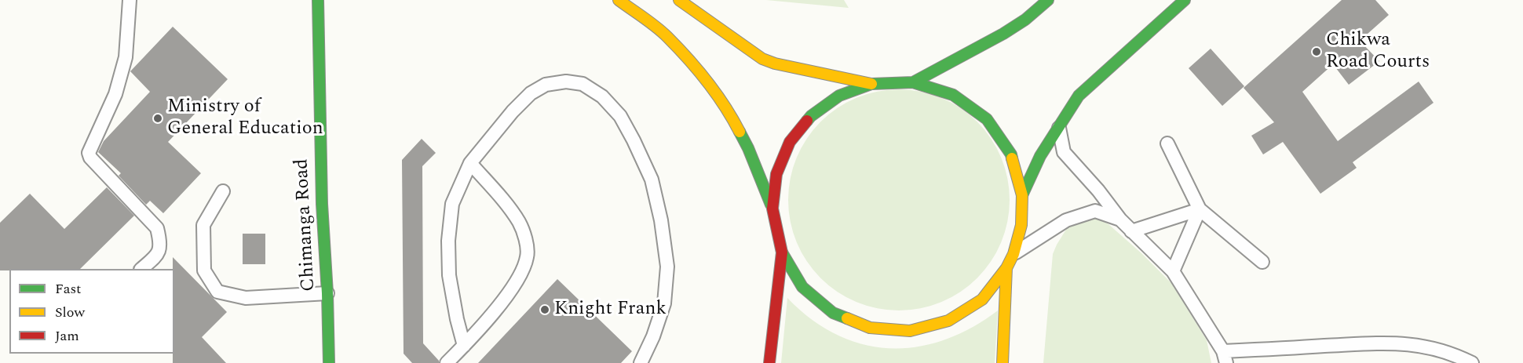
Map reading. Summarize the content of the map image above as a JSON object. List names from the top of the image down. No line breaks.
{"streets":{"main road":["Chimanga Road"]},"places":["Chikwa Road Courts","Ministry of General Education","Knight Frank"],"legend":["Fast","Slow","Jam"]}
